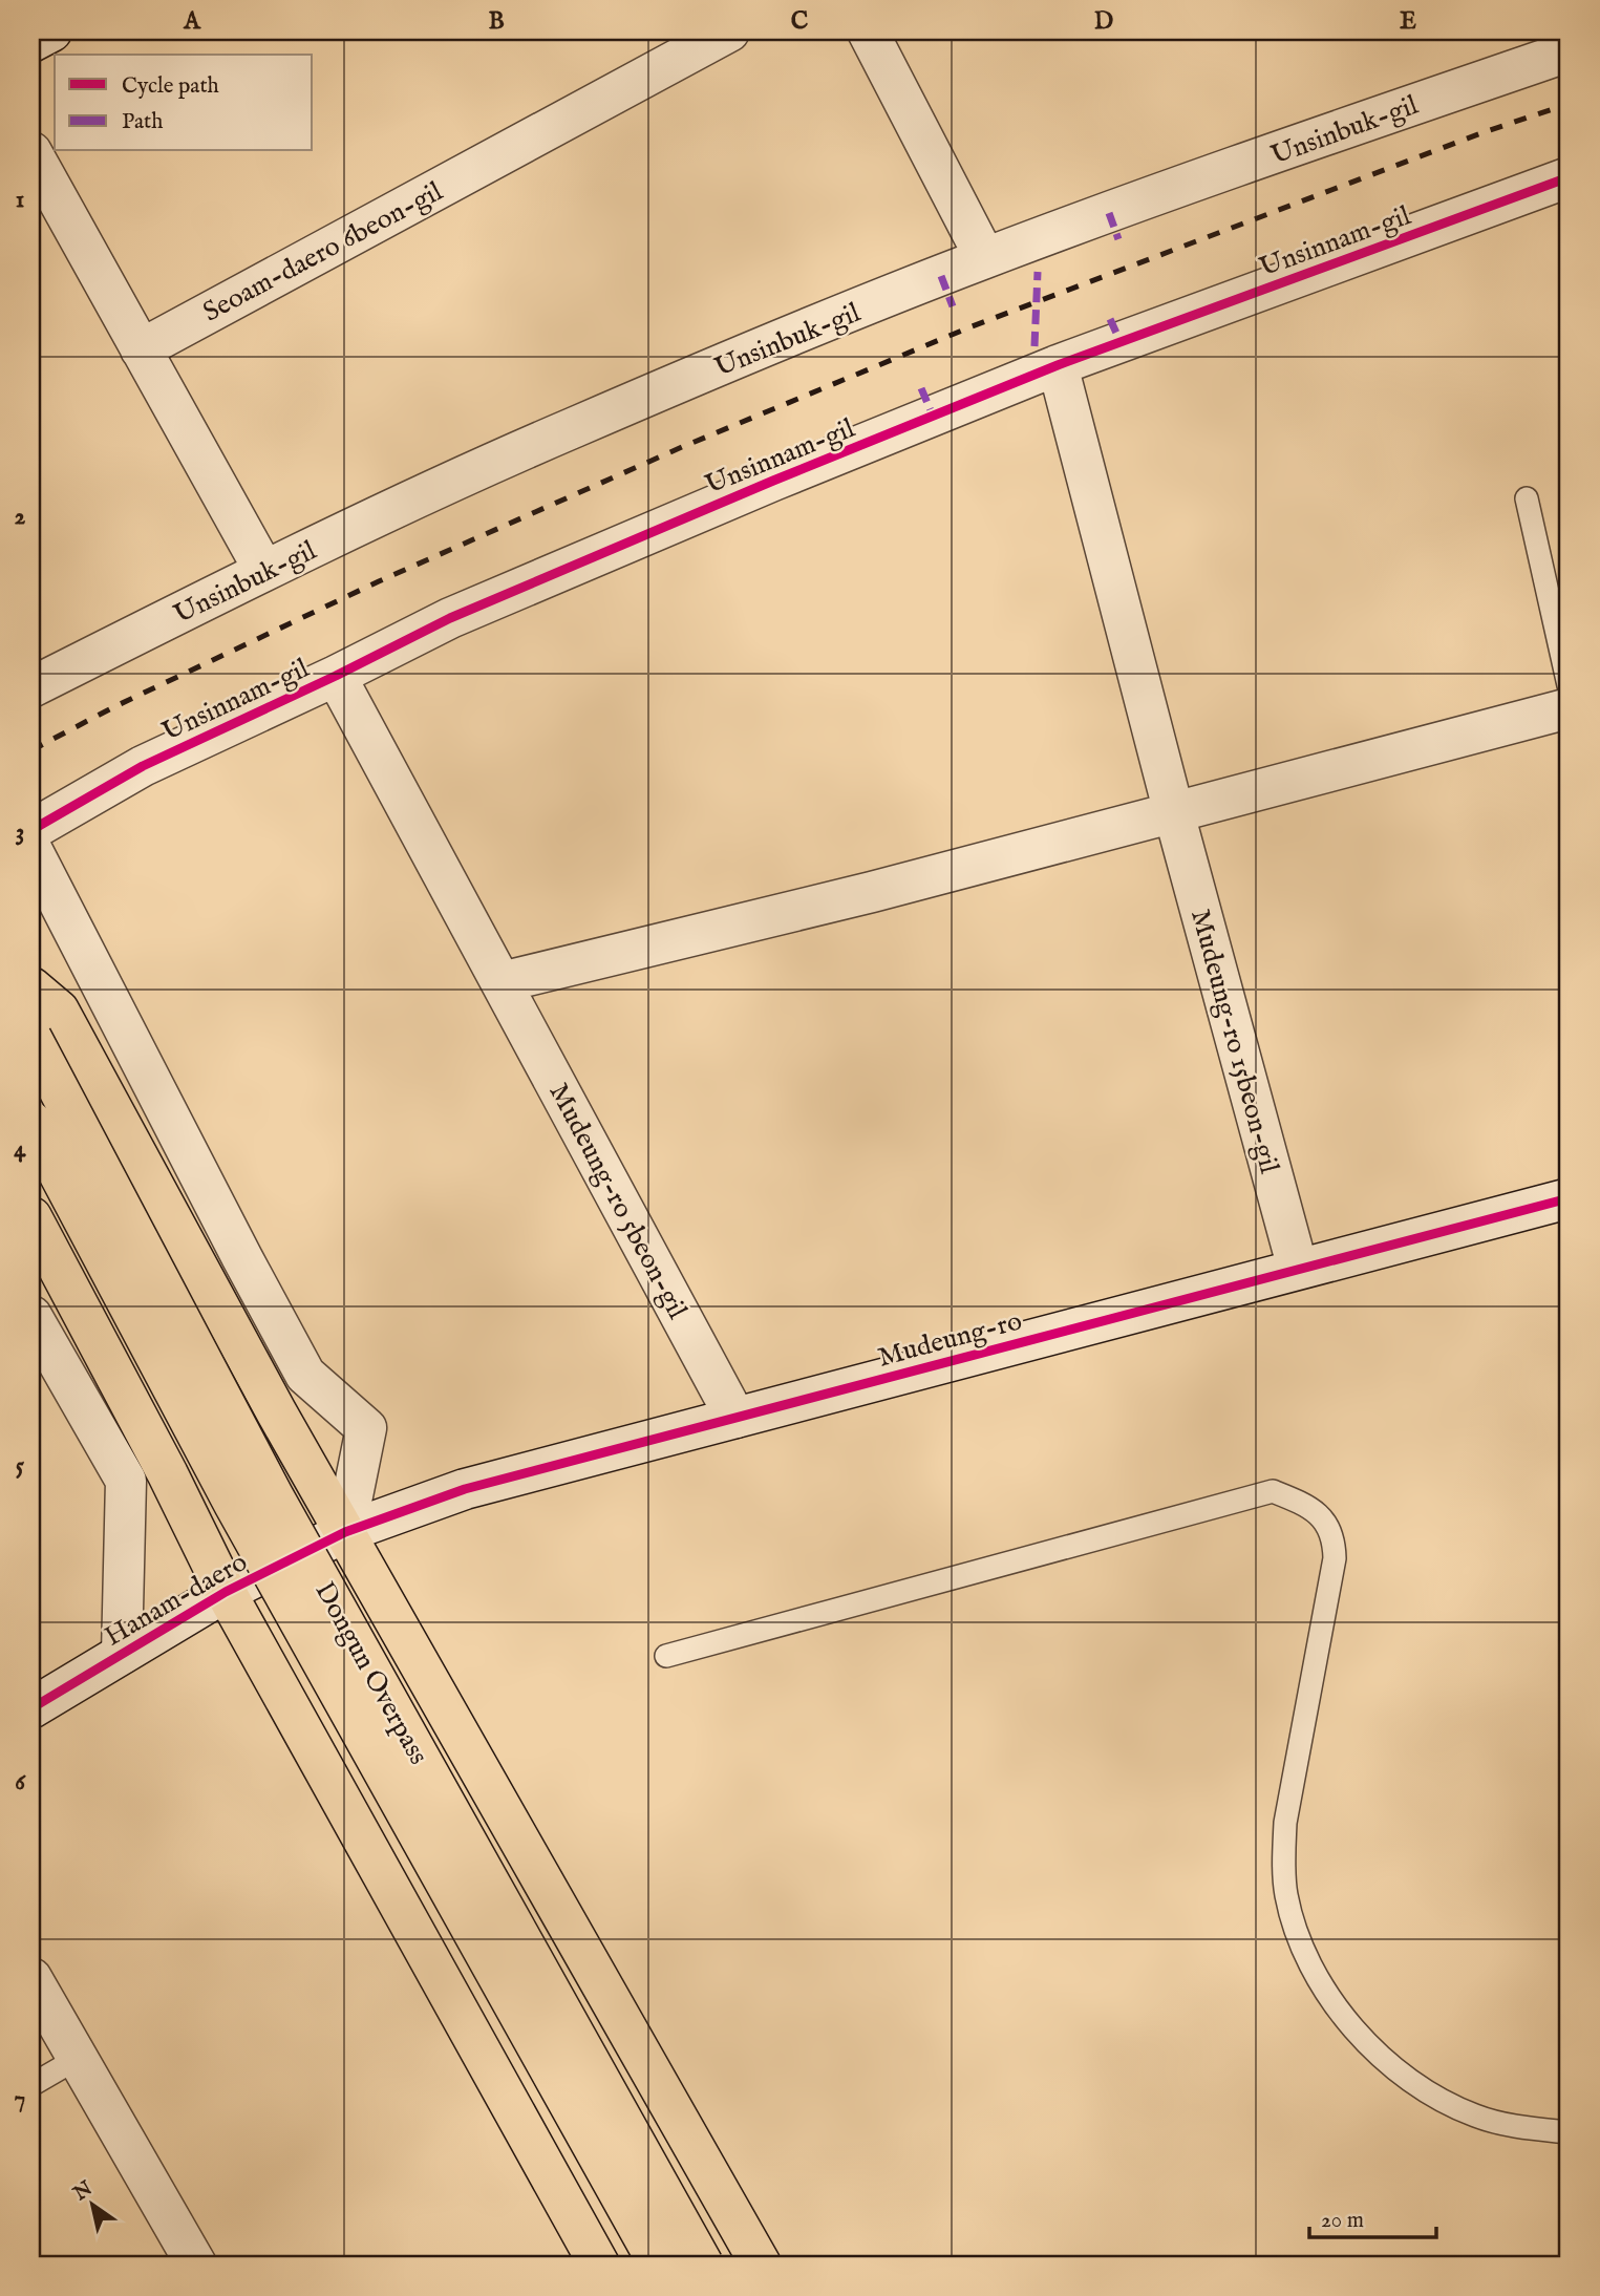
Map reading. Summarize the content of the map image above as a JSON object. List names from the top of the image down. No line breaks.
{"streets":{"main road":["Dongun Overpass"],"street":["Unsinbuk-gil","Unsinnam-gil","Seoam-daero 6beon-gil","Mudeung-ro 15beon-gil","Mudeung-ro 5beon-gil","Mudeung-ro","Hanam-daero"]},"crossings":[["Unsinnam-gil","Mudeung-ro 15beon-gil"],["Unsinnam-gil","Mudeung-ro 5beon-gil"],["Mudeung-ro 15beon-gil","Mudeung-ro"],["Mudeung-ro 5beon-gil","Mudeung-ro"],["Mudeung-ro","Hanam-daero"]],"legend":["Cycle path","Path"],"scale_bar":"20 m","north":"top left","grid":{"columns":["A","B","C","D","E"],"rows":["1","2","3","4","5","6","7"]}}
